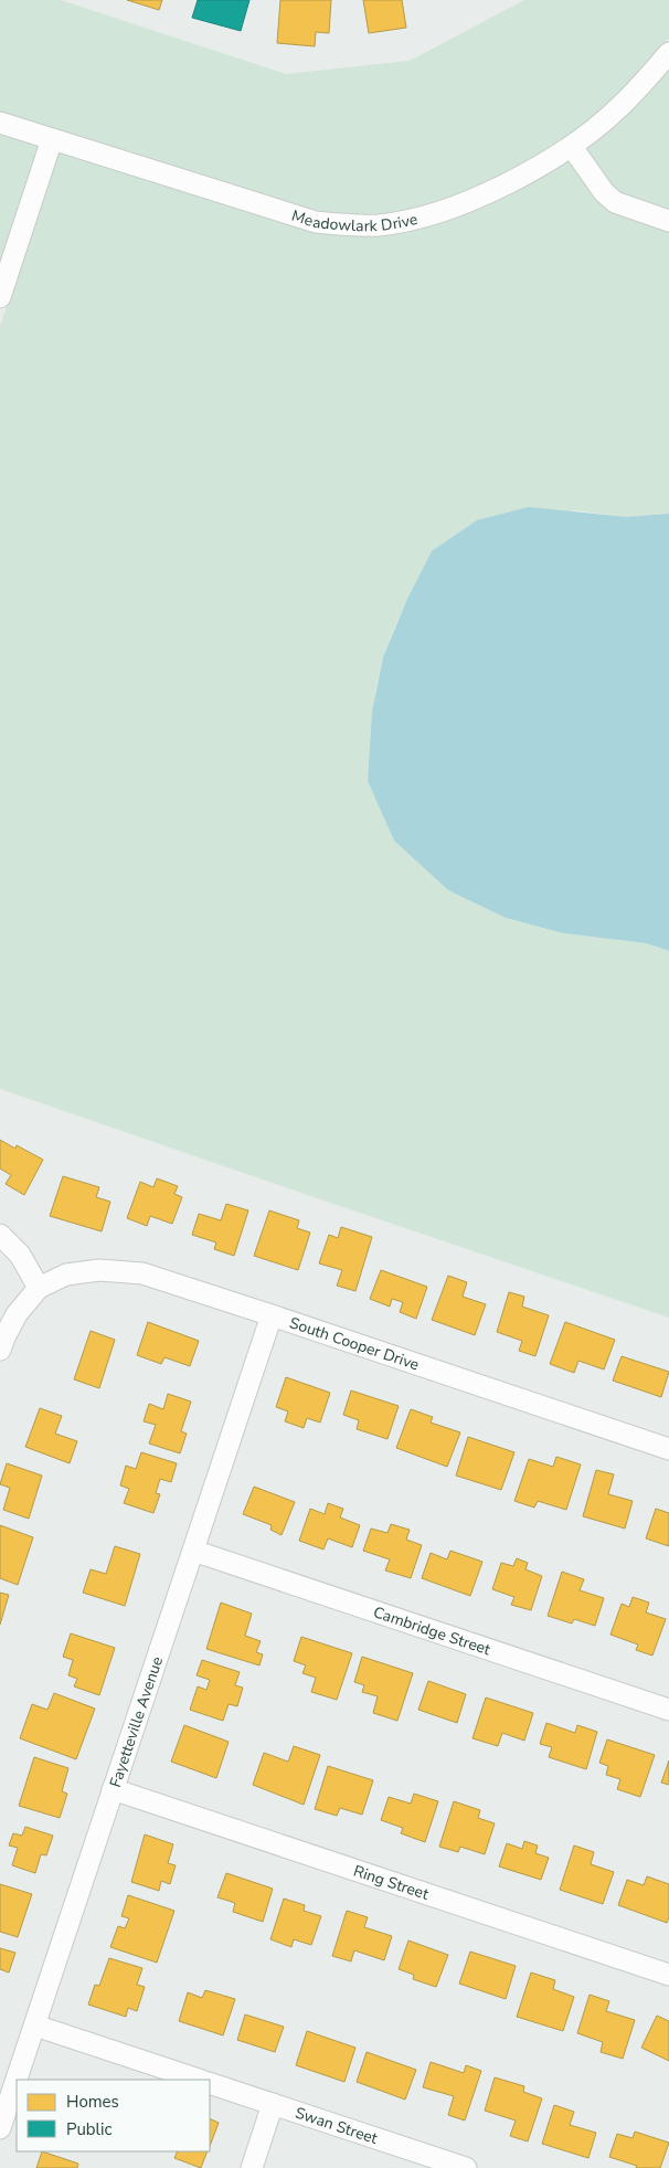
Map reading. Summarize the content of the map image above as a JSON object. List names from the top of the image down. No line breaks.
{"streets":{"street":["Meadowlark Drive","South Cooper Drive","Cambridge Street","Fayetteville Avenue","Ring Street","Swan Street"]},"crossings":[["South Cooper Drive","Fayetteville Avenue"],["Cambridge Street","Fayetteville Avenue"],["Fayetteville Avenue","Ring Street"]],"legend":["Homes","Public"]}
